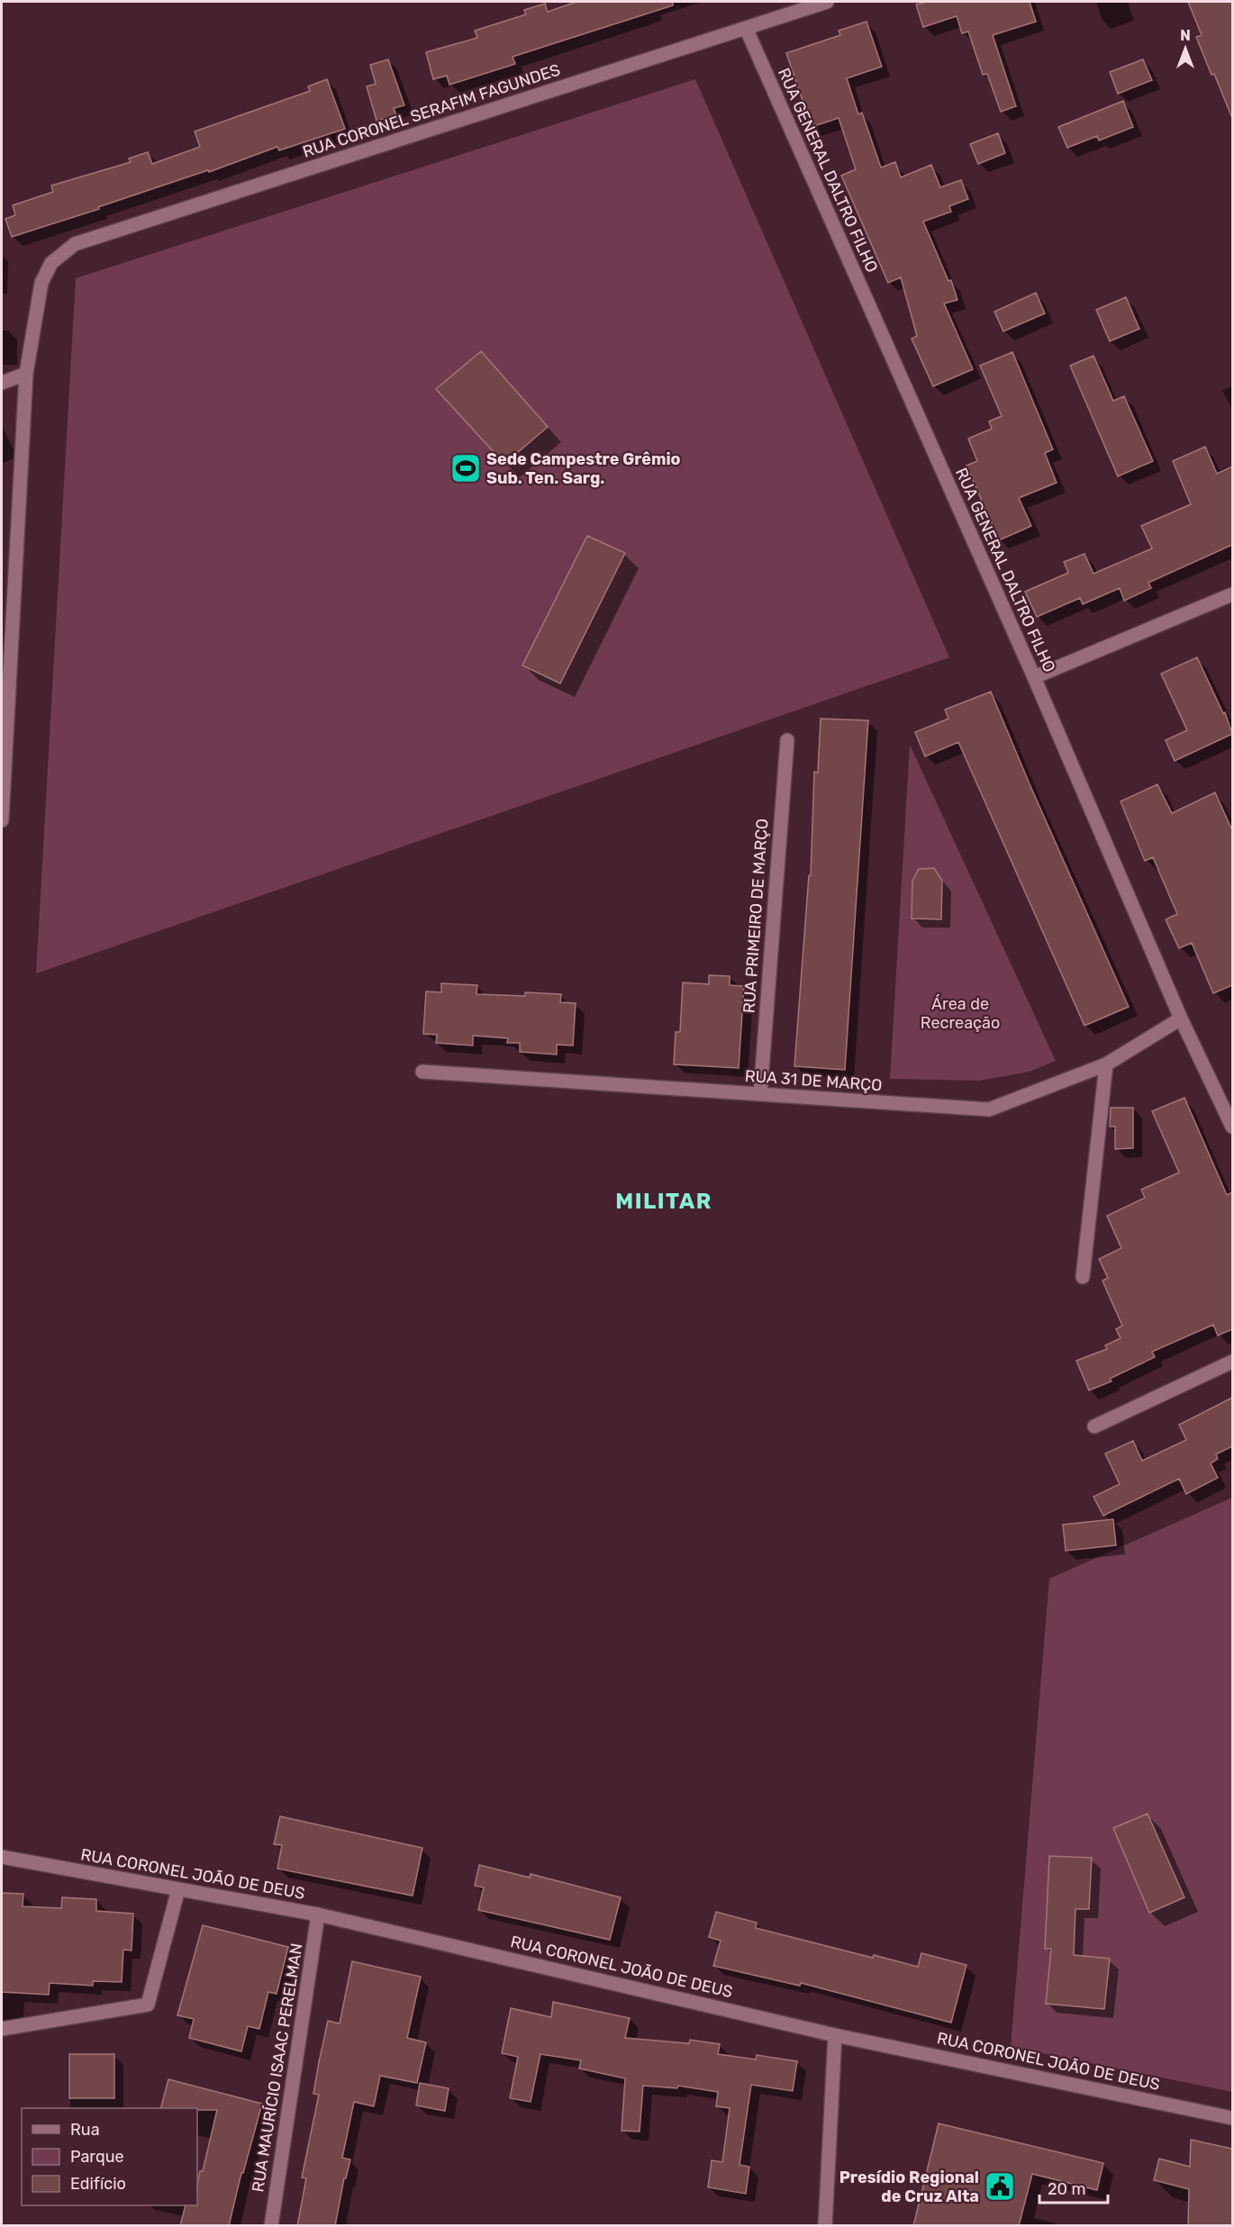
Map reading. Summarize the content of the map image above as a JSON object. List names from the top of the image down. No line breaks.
{"streets":{"street":["RUA CORONEL SERAFIM FAGUNDES","RUA GENERAL DALTRO FILHO","RUA PRIMEIRO DE MARÇO","RUA 31 DE MARÇO","RUA CORONEL JOÃO DE DEUS","RUA MAURÍCIO ISAAC PERELMAN"]},"crossings":[["RUA CORONEL SERAFIM FAGUNDES","RUA GENERAL DALTRO FILHO"],["RUA GENERAL DALTRO FILHO","RUA 31 DE MARÇO"],["RUA PRIMEIRO DE MARÇO","RUA 31 DE MARÇO"],["RUA CORONEL JOÃO DE DEUS","RUA MAURÍCIO ISAAC PERELMAN"]],"districts":["MILITAR"],"parks":["Área de Recreação"],"places":{"sports":["Sede Campestre Grêmio Sub. Ten. Sarg."],"public building":["Presídio Regional de Cruz Alta"]},"legend":["Rua","Parque","Edifício"],"scale_bar":"20 m","north":"top"}
